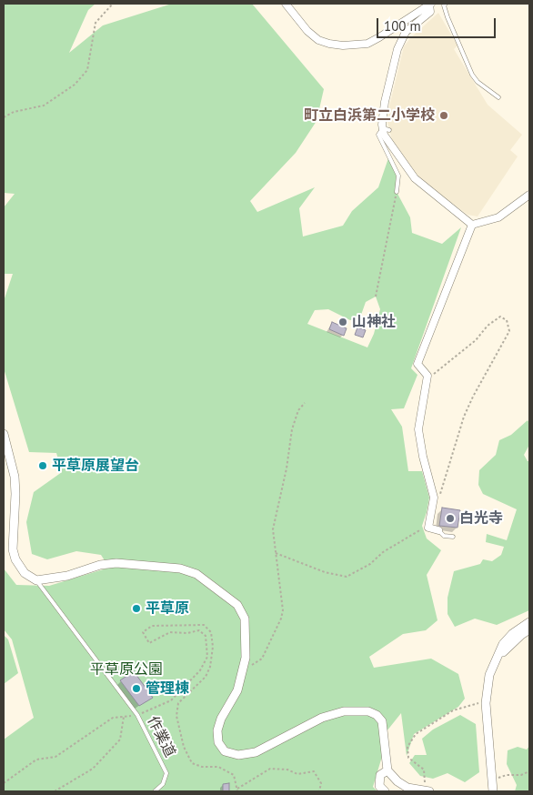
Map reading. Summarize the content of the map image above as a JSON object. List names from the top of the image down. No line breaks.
{"streets":{"lane":["作業道"]},"parks":["平草原公園"],"places":["町立白浜第二小学校","山神社","平草原展望台","白光寺","平草原","管理棟"],"scale_bar":"100 m"}
